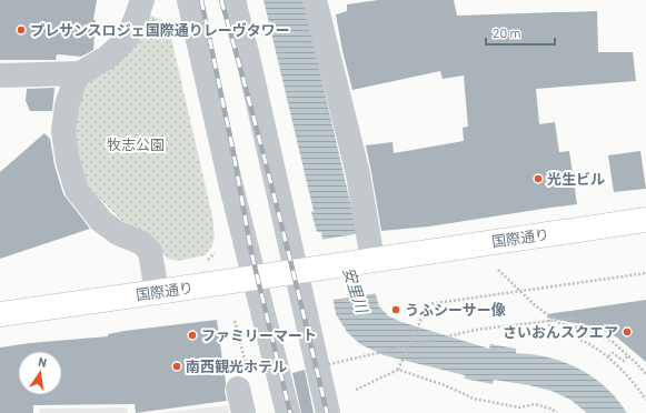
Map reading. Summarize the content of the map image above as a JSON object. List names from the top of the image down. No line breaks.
{"streets":{"main road":["国際通り"]},"water":["安里川"],"parks":["牧志公園"],"places":["プレサンスロジェ国際通りレーヴタワー","光生ビル","うふシーサー像","さいおんスクエア","ファミリーマート","南西観光ホテル"],"scale_bar":"20 m","north":"top"}
